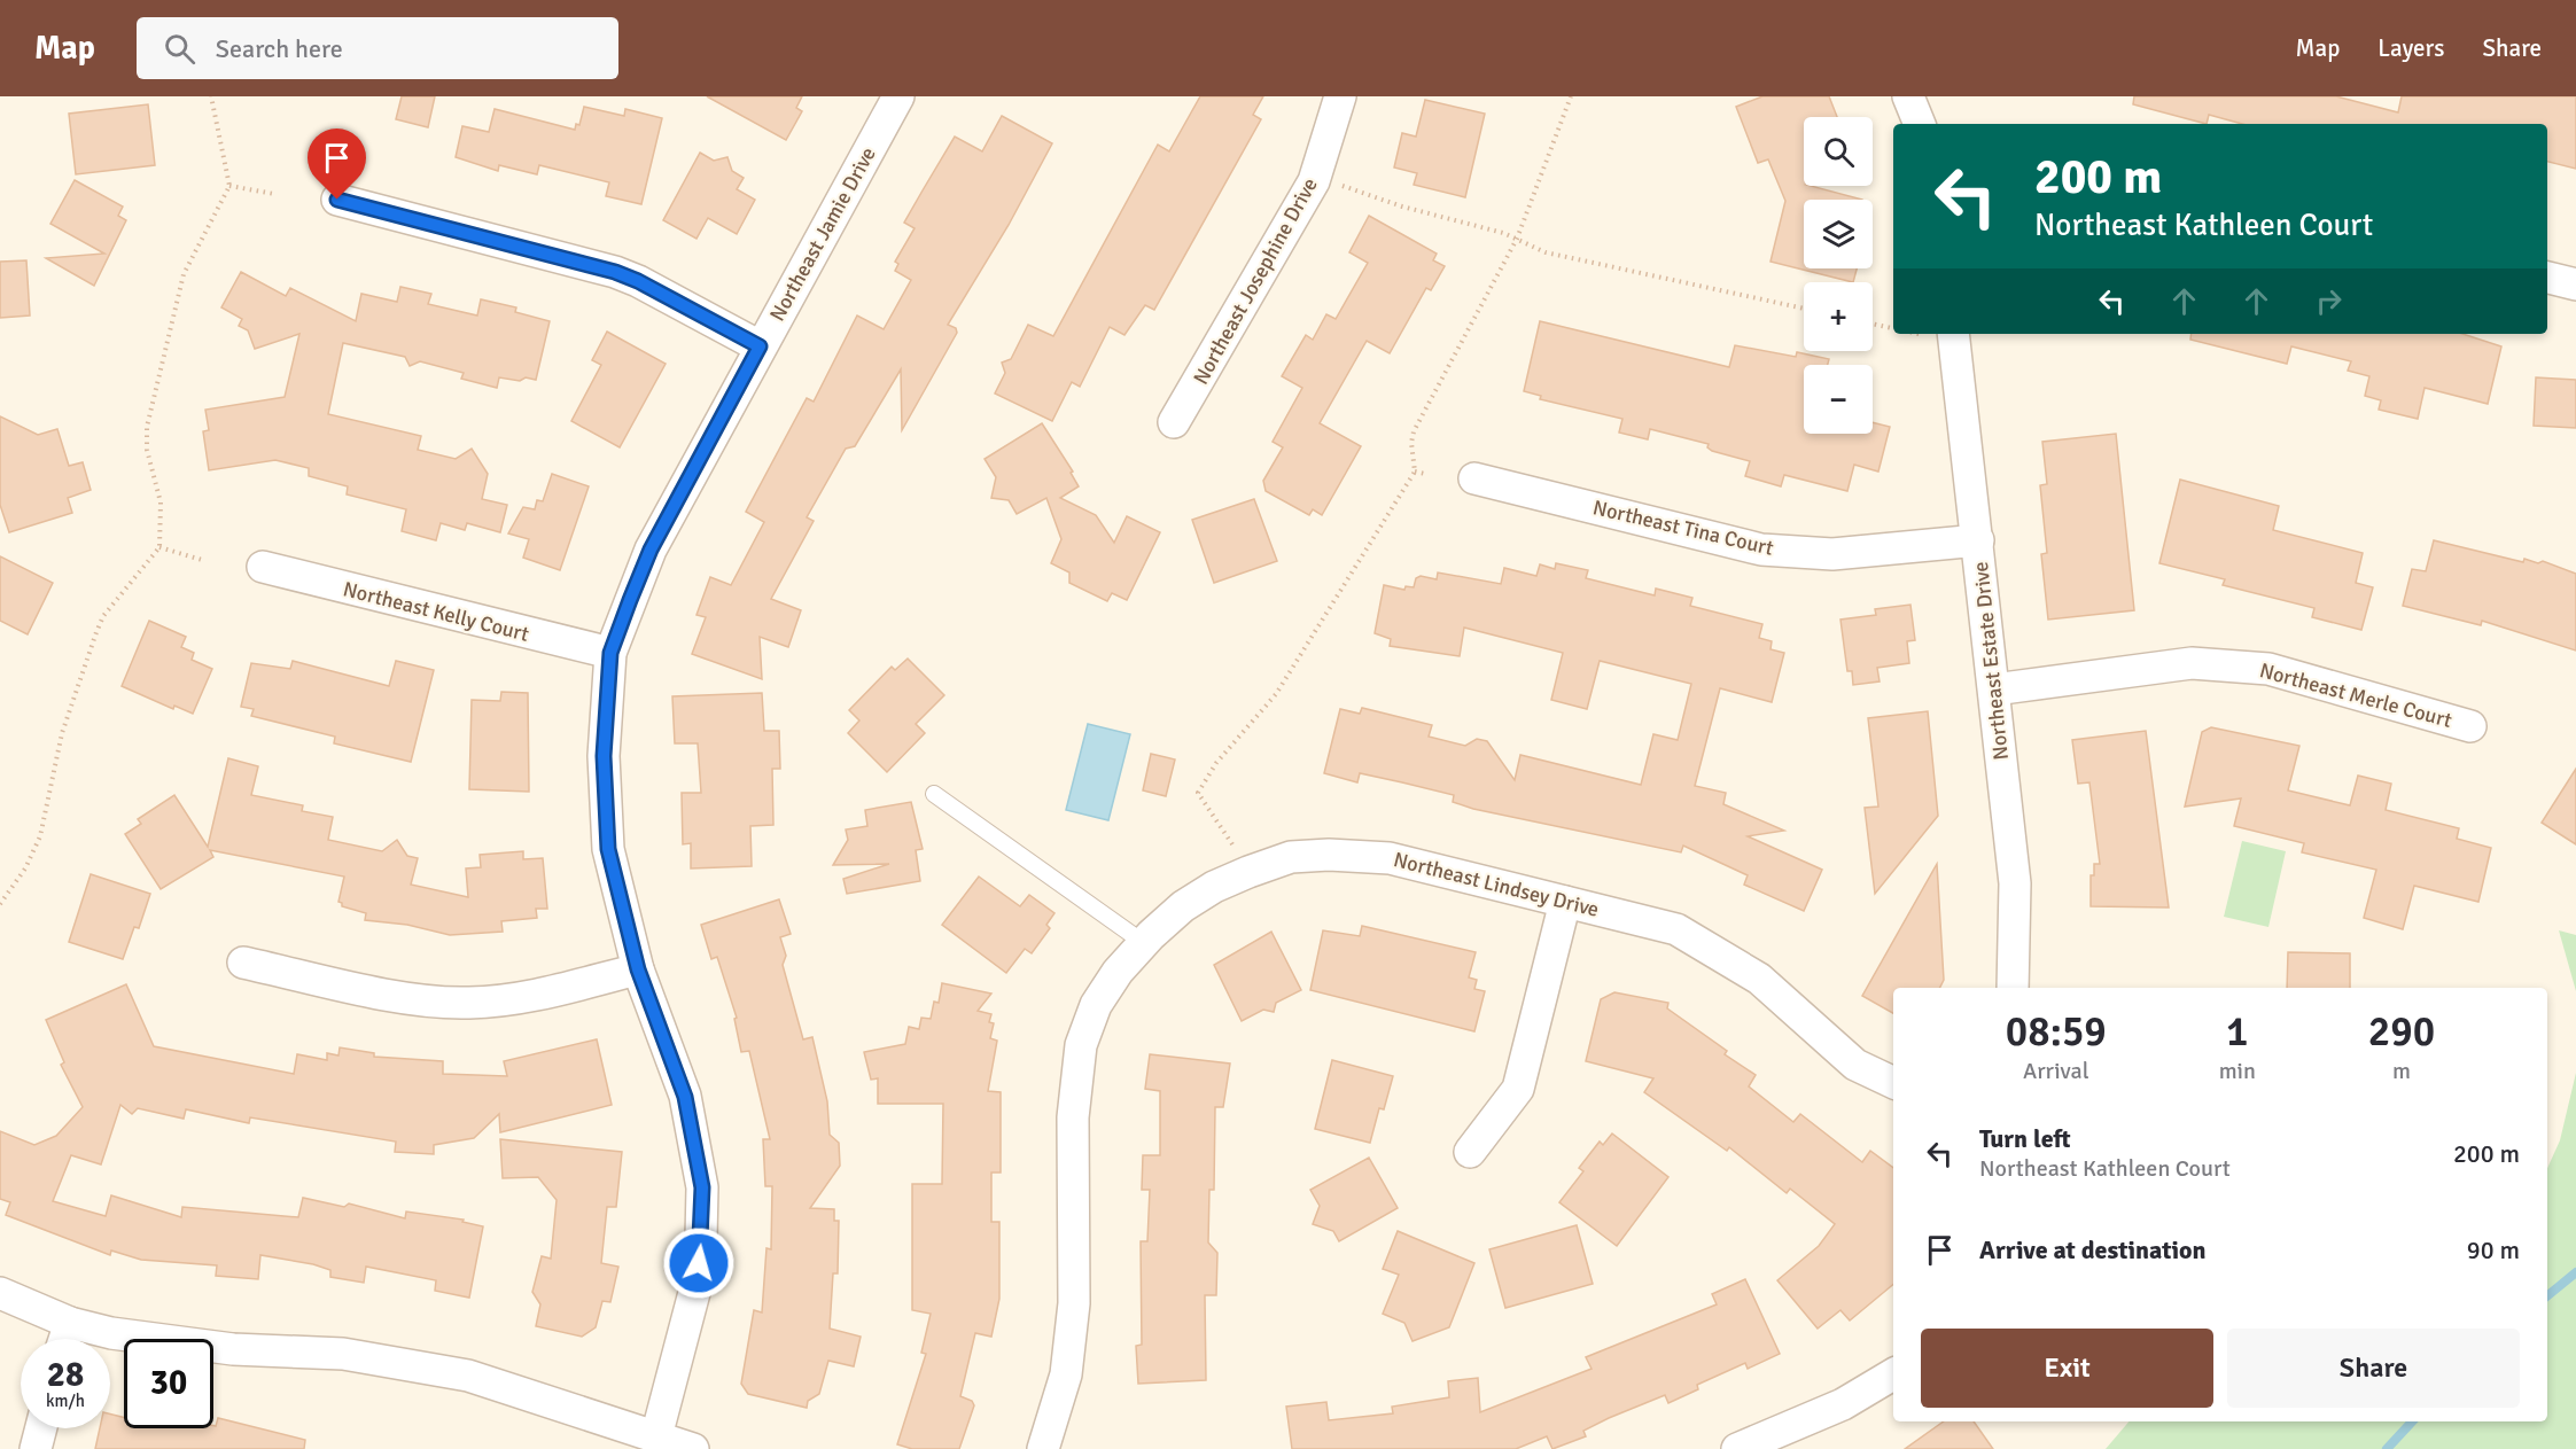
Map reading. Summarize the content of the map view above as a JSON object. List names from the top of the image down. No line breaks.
{"streets":{"street":["Northeast Jamie Drive","Northeast Josephine Drive","Northeast Tina Court","Northeast Kelly Court","Northeast Estate Drive","Northeast Merle Court","Northeast Lindsey Drive"]},"crossings":[["Northeast Jamie Drive","Northeast Kelly Court"],["Northeast Tina Court","Northeast Estate Drive"],["Northeast Estate Drive","Northeast Merle Court"]],"page":{"header":"Map","search":"Search here","nav":["Map","Layers","Share"],"map_buttons":["+","−"],"turn":["200 m","Northeast Kathleen Court"],"eta":["08:59","Arrival","1","min","290","m"],"list":[{"name":"Turn left","note":"Northeast Kathleen Court","value":"200 m"},{"name":"Arrive at destination","value":"90 m"}],"buttons":["Exit","Share"],"speed":"28 km/h","limit":"30"}}
